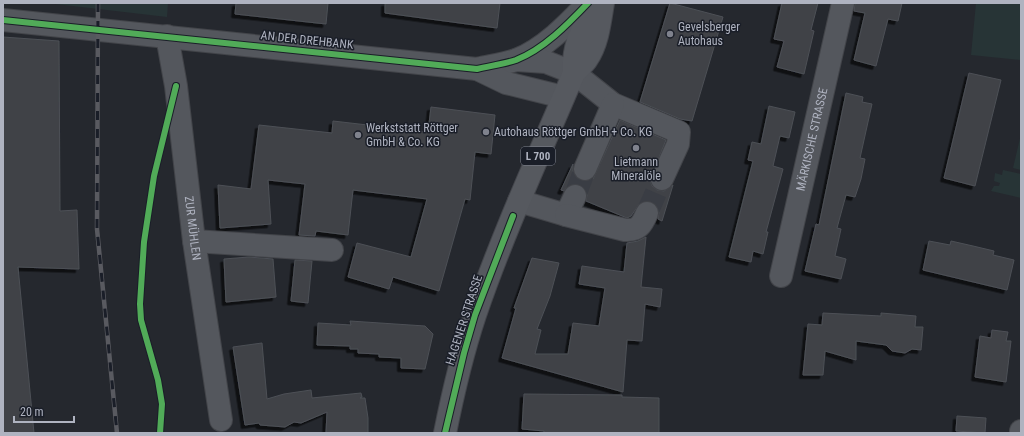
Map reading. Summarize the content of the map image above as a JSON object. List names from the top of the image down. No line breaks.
{"streets":{"main road":["L 700","HAGENER STRASSE"],"street":["AN DER DREHBANK","MÄRKISCHE STRASSE","ZUR MÜHLEN"]},"crossings":[["AN DER DREHBANK","ZUR MÜHLEN"],["AN DER DREHBANK","HAGENER STRASSE"]],"places":["Gevelsberger Autohaus","Autohaus Röttger GmbH + Co. KG","Werkststatt Röttger GmbH & Co. KG","Lietmann Mineralöle"],"scale_bar":"20 m"}
